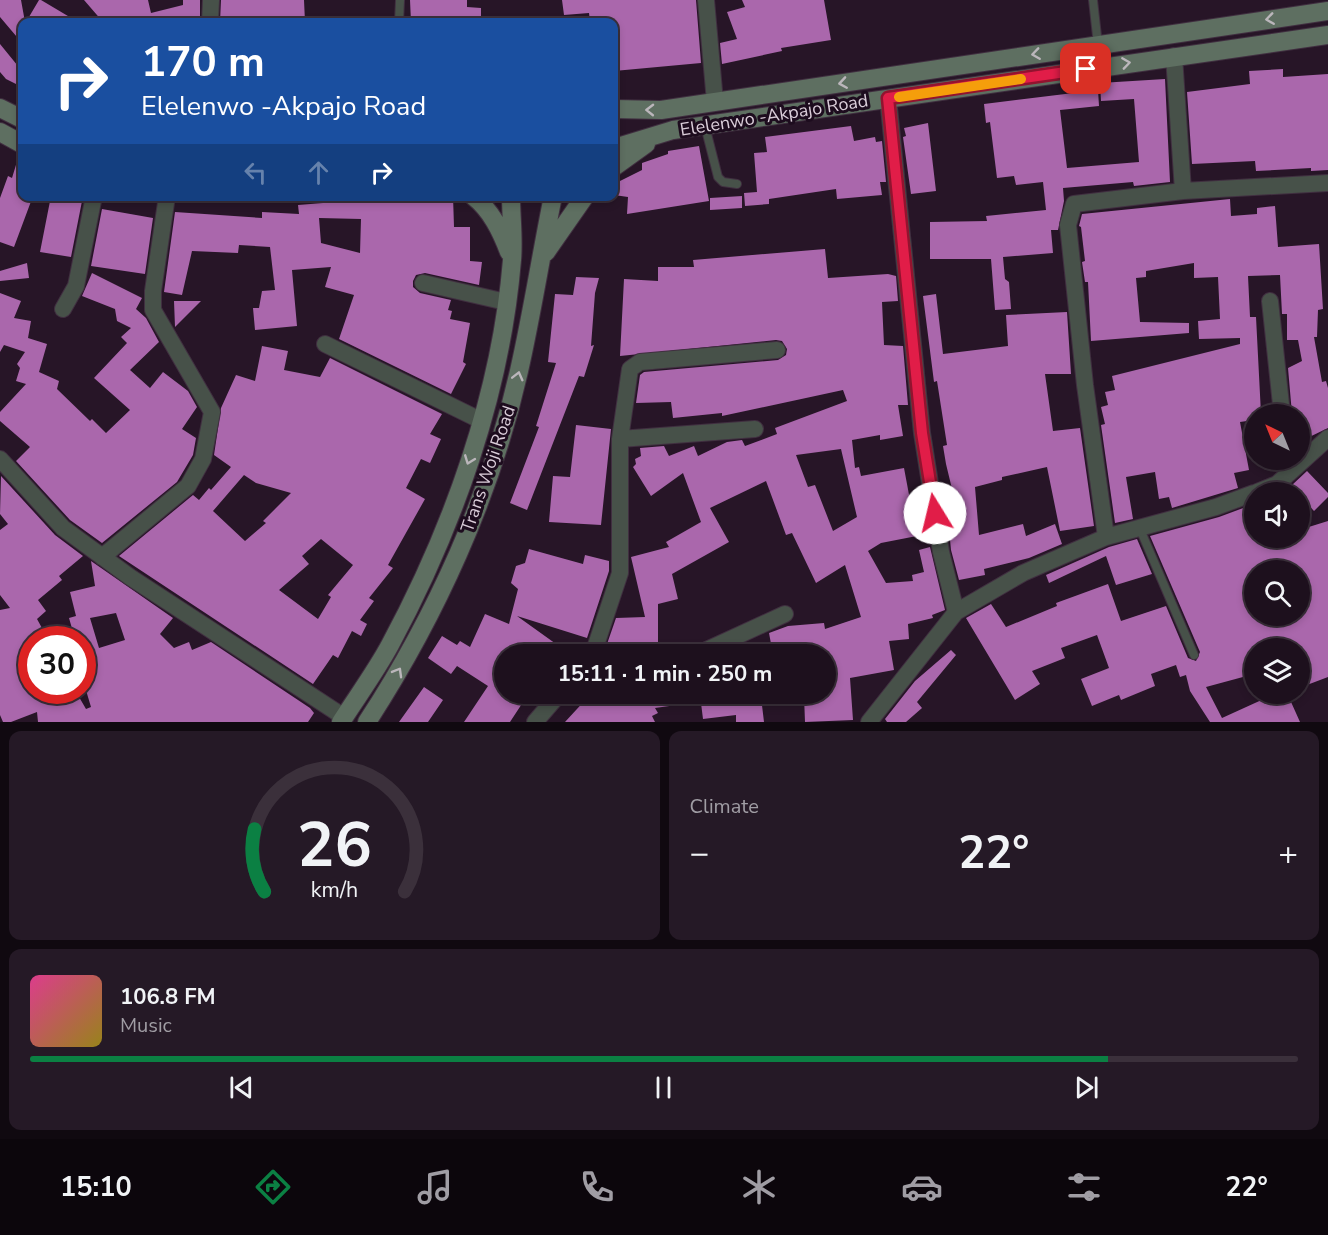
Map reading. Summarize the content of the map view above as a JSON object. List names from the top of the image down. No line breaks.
{"streets":{"main road":["Elelenwo -Akpajo Road","Trans Woji Road"]},"north":"top left","page":{"turn":["170 m","Elelenwo -Akpajo Road"],"limit":"30","trip":"15:11 · 1 min · 250 m","tile":"Climate","heat":["−","22°","+"],"song":["106.8 FM","Music"],"tabs":["15:10","22°"],"gauge":["26","km/h"]}}
